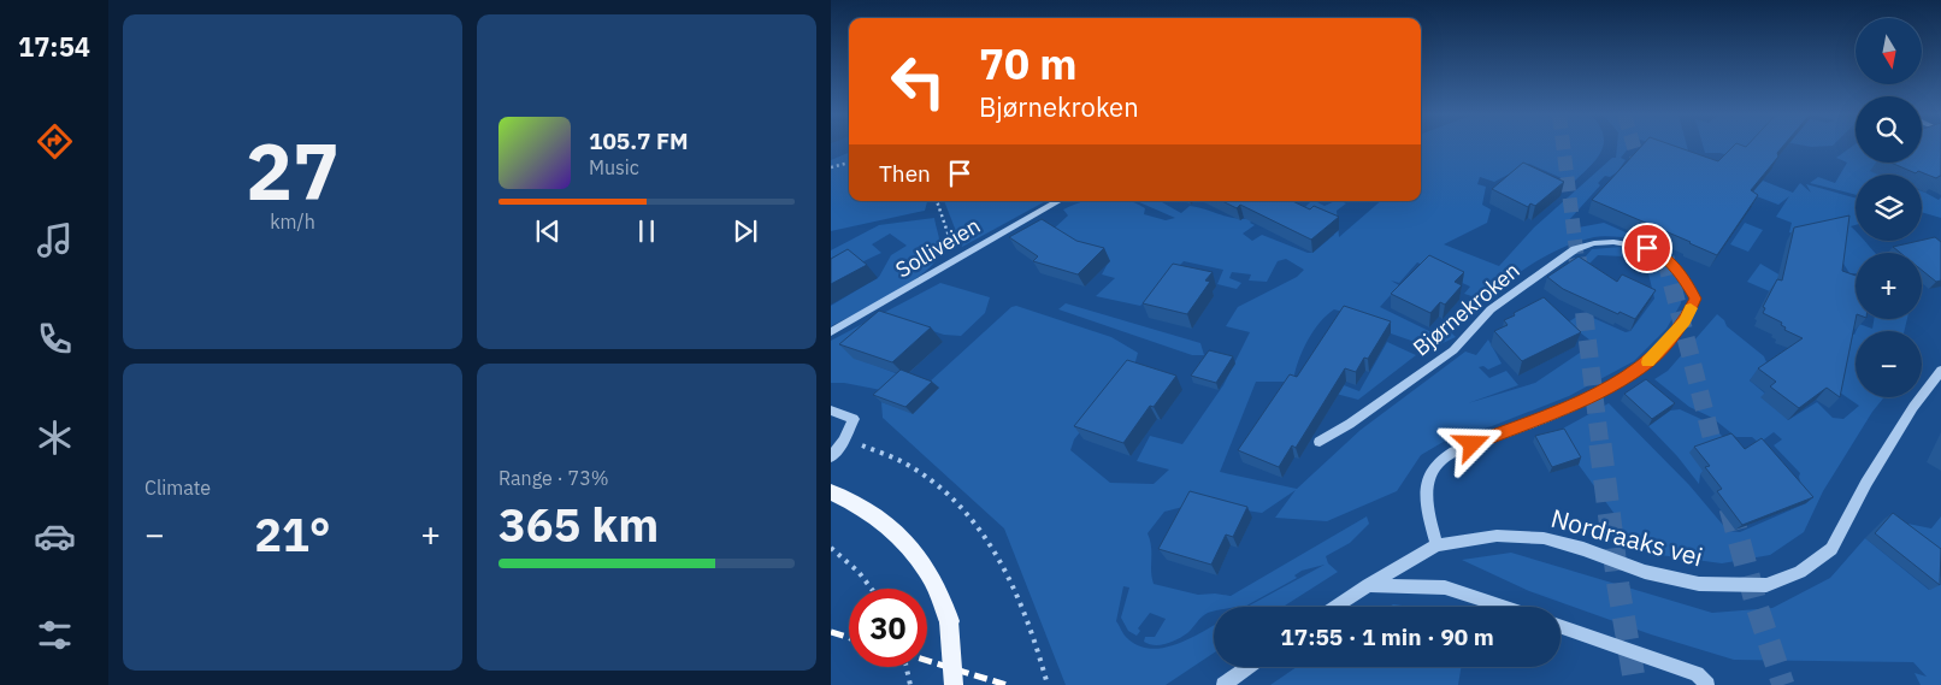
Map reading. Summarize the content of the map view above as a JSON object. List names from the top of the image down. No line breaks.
{"streets":{"street":["Solliveien","Bjørnekroken","Nordraaks vei"]},"crossings":[["Bjørnekroken","Nordraaks vei"]],"north":"bottom","page":{"tabs":"17:54","tile":[["27","km/h"],"Climate",["Range · 73%","365 km"]],"map_buttons":["+","−"],"turn":["70 m","Bjørnekroken"],"song":["105.7 FM","Music"],"then":"Then","heat":["−","21°","+"],"limit":"30","trip":"17:55 · 1 min · 90 m"}}
